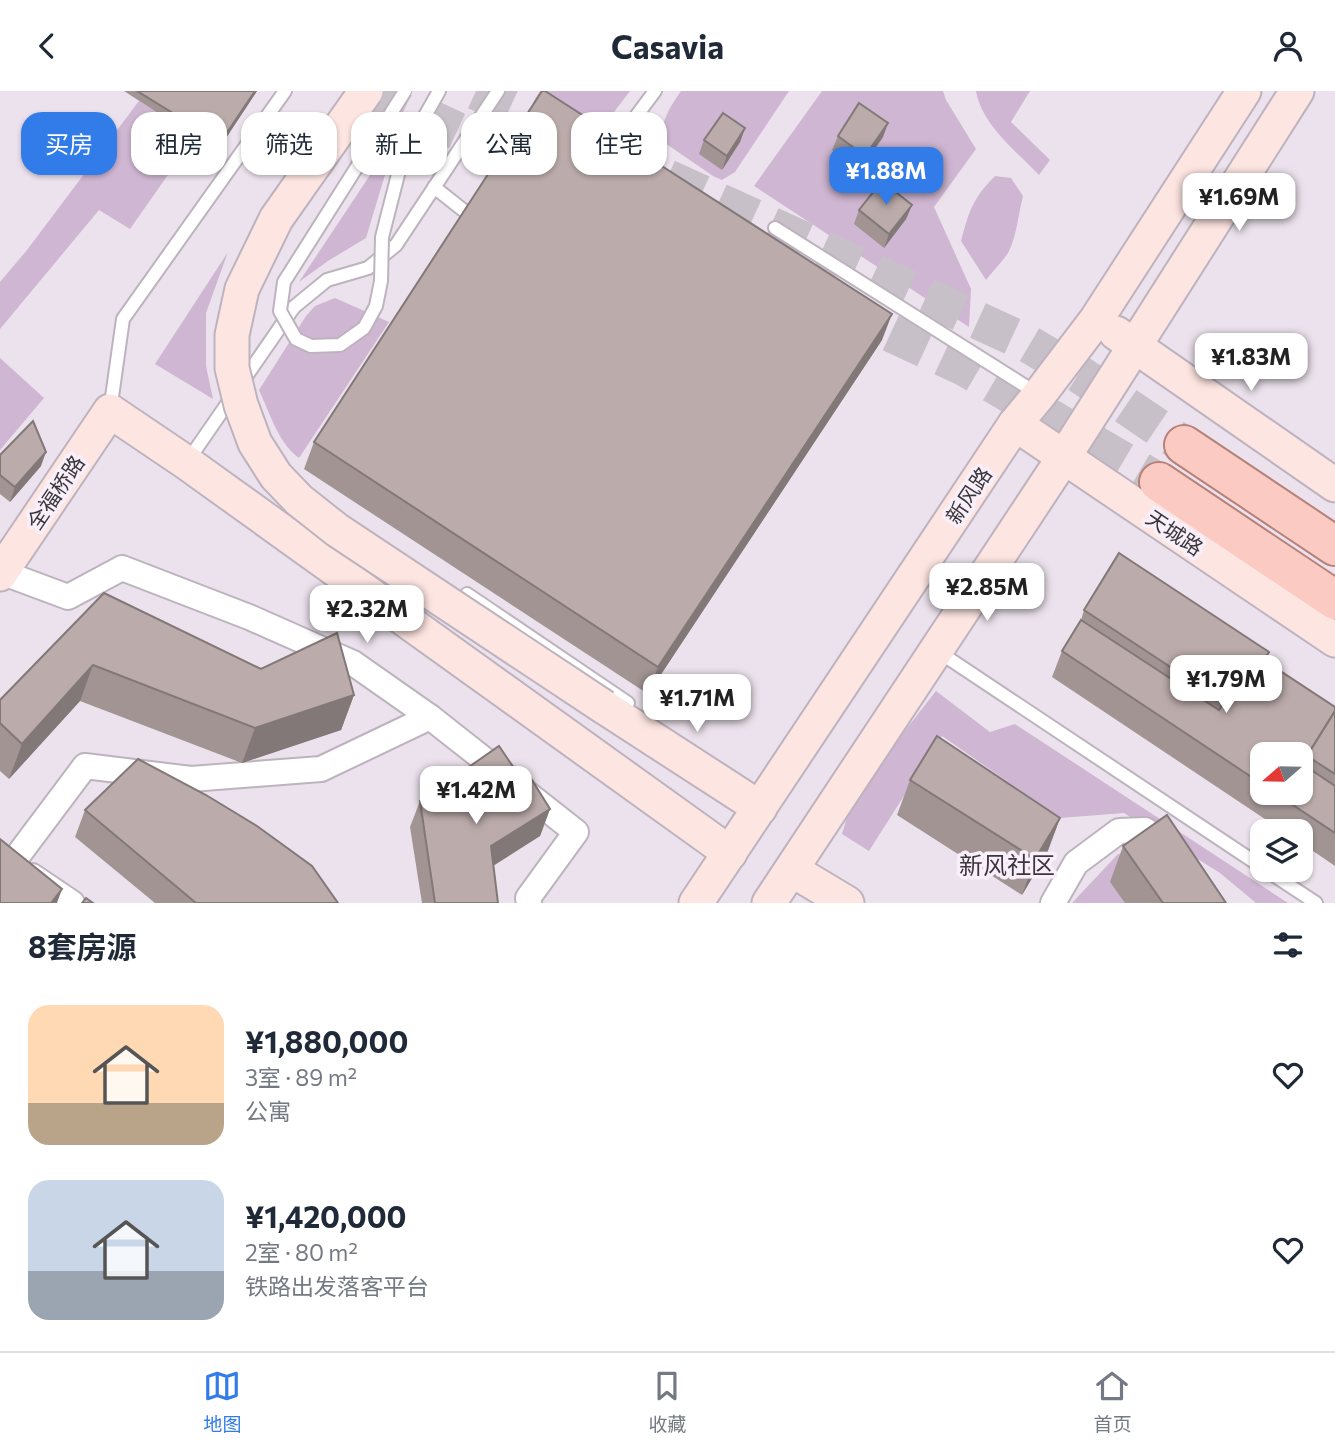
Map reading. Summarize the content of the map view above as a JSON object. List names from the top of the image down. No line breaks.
{"streets":{"main road":["全福桥路","新风路","天城路"]},"crossings":[["新风路","天城路"]],"districts":["新风社区"],"north":"left","page":{"header":"Casavia","chip":["买房","租房","筛选","新上","公寓","住宅"],"price":["¥1.88M","¥1.69M","¥1.83M","¥2.85M","¥2.32M","¥1.79M","¥1.71M","¥1.42M"],"heading":"8套房源","list":[{"name":"¥1,880,000","note":"3室 · 89 m² · 公寓"},{"name":"¥1,420,000","note":"2室 · 80 m² · 铁路出发落客平台"}],"tabs":["地图","收藏","首页"]}}
